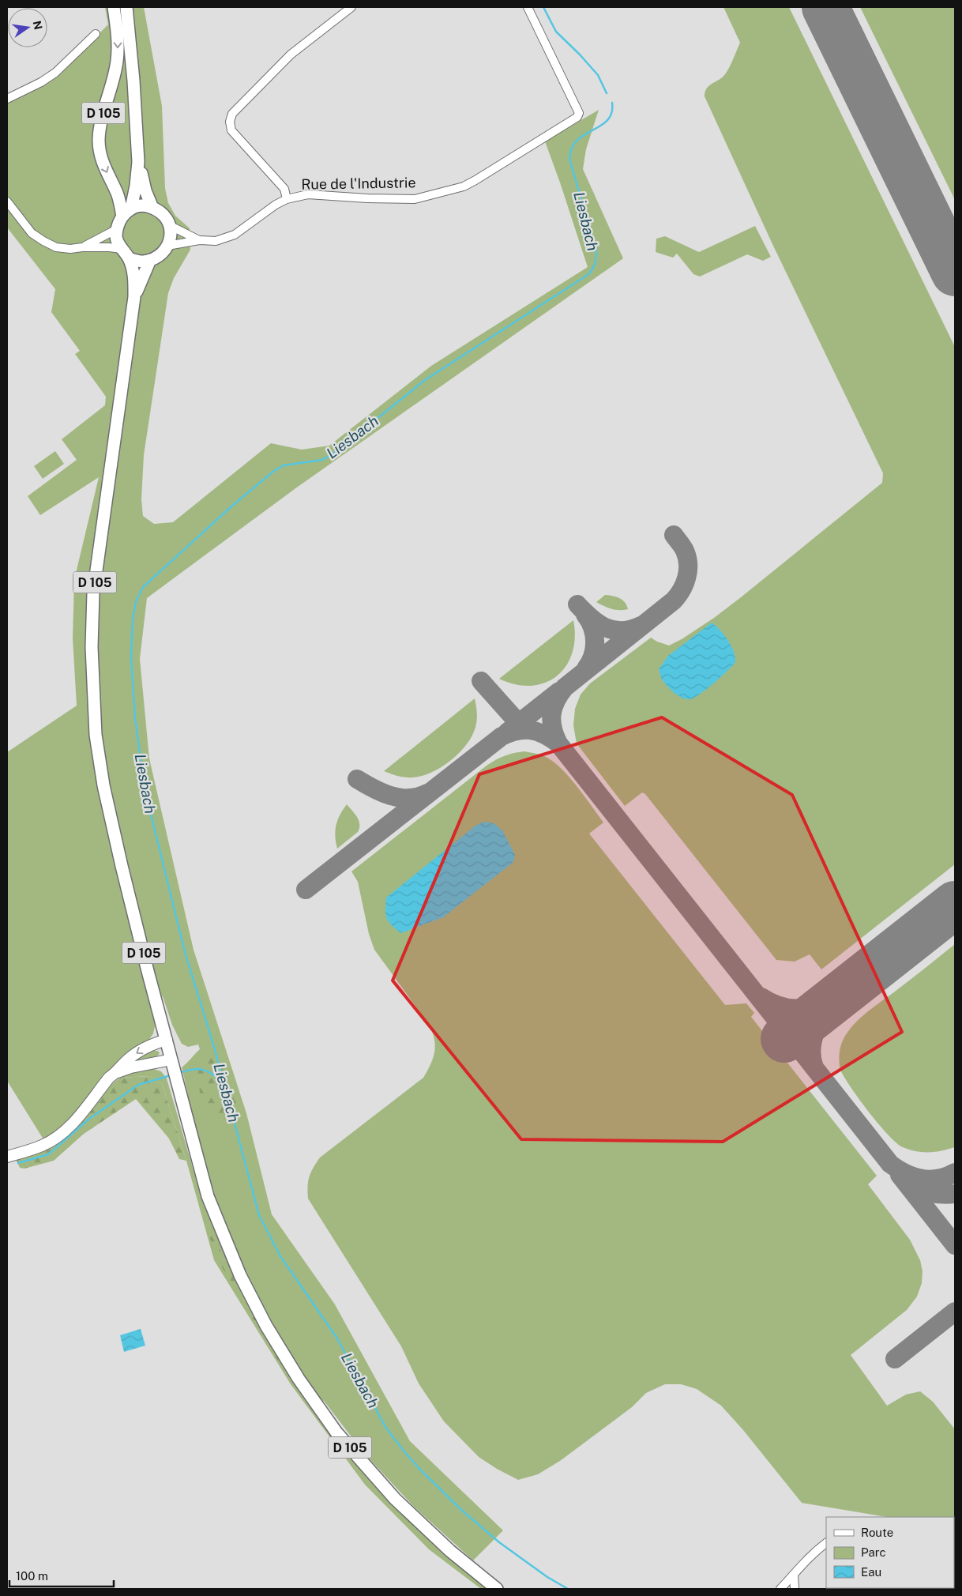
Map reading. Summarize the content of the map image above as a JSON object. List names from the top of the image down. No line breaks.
{"streets":{"main road":["D 105"],"street":["Rue de l'Industrie"]},"crossings":[["D 105","Rue de l'Industrie"]],"water":["Liesbach"],"legend":["Route","Parc","Eau"],"scale_bar":"100 m","north":"right"}
